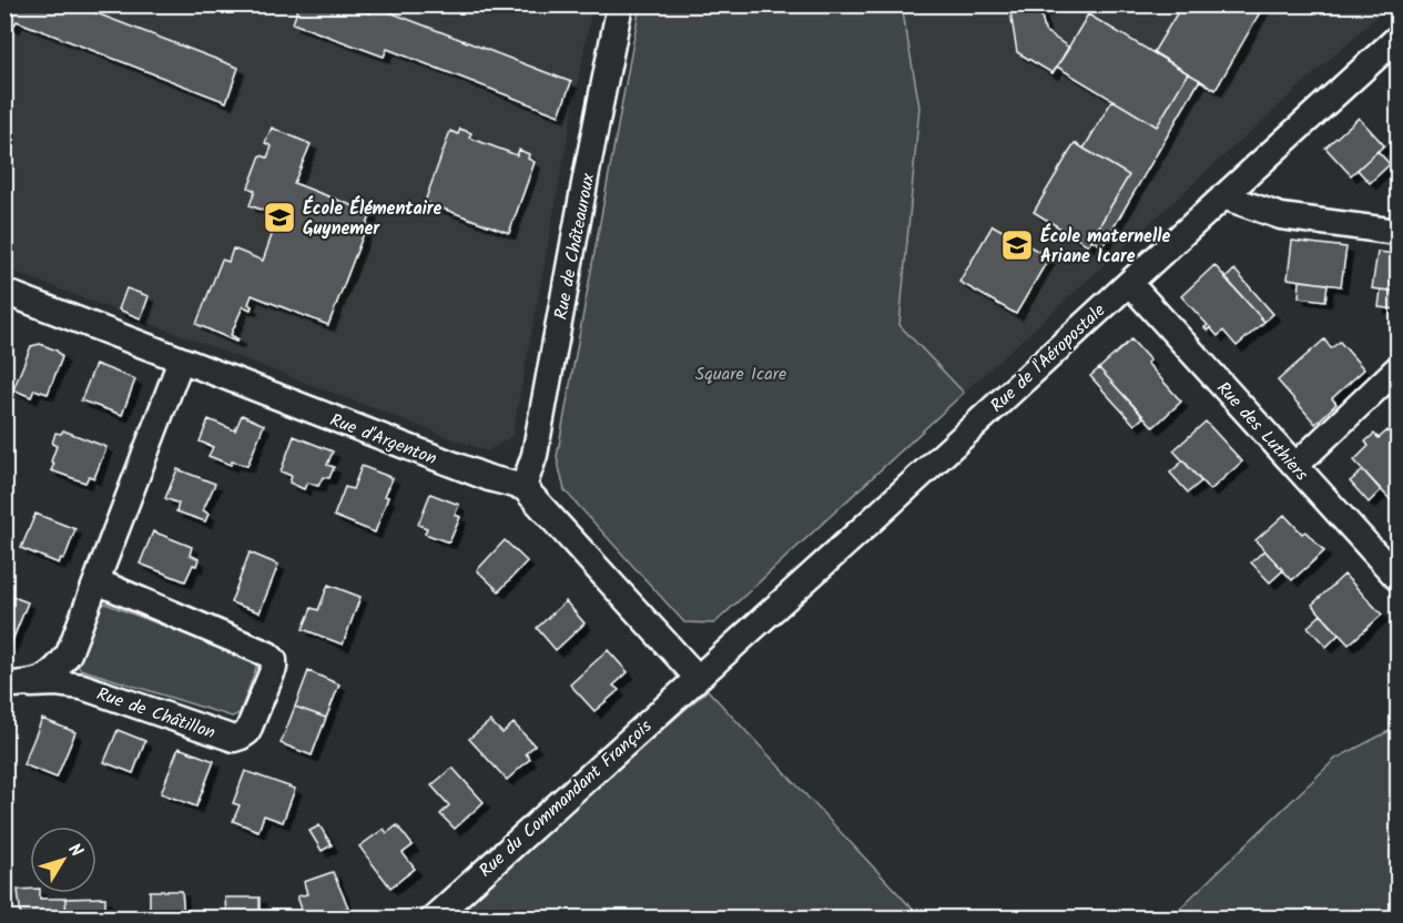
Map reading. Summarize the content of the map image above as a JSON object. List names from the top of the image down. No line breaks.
{"streets":{"street":["Rue de Châteauroux","Rue de l'Aéropostale","Rue des Luthiers","Rue d'Argenton","Rue de Châtillon","Rue du Commandant François"]},"crossings":[["Rue de Châteauroux","Rue d'Argenton"],["Rue de l'Aéropostale","Rue des Luthiers"],["Rue de l'Aéropostale","Rue du Commandant François"]],"parks":["Square Icare"],"places":{"school or university":["École Élémentaire Guynemer","École maternelle Ariane Icare"]},"north":"top right"}
